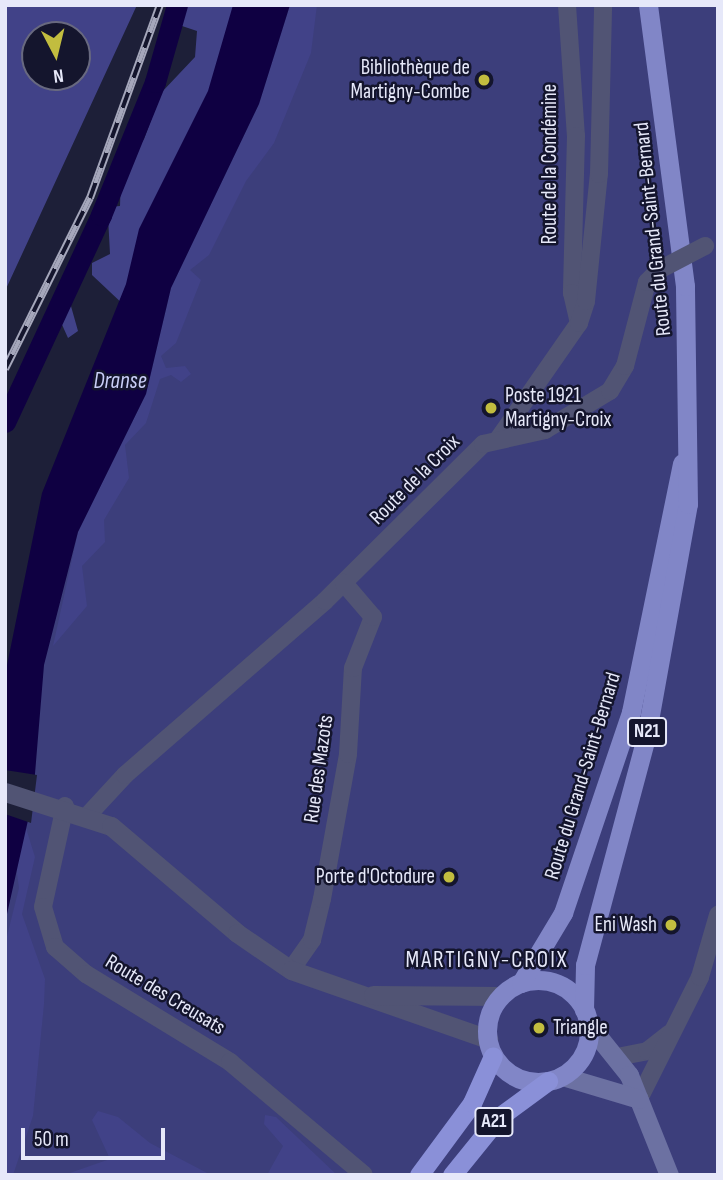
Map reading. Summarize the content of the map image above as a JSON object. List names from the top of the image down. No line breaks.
{"streets":{"highway":["A21"],"main road":["Route du Grand-Saint-Bernard","N21"],"street":["Route de la Condémine","Route de la Croix","Rue des Mazots","Route des Creusats"]},"crossings":[["Route de la Condémine","Route de la Croix"],["Route du Grand-Saint-Bernard","A21"],["Route de la Croix","Rue des Mazots"]],"districts":["MARTIGNY-CROIX"],"water":["Dranse"],"places":["Bibliothèque de Martigny-Combe","Poste 1921 Martigny-Croix","Porte d'Octodure","Eni Wash","Triangle"],"scale_bar":"50 m","north":"bottom"}
